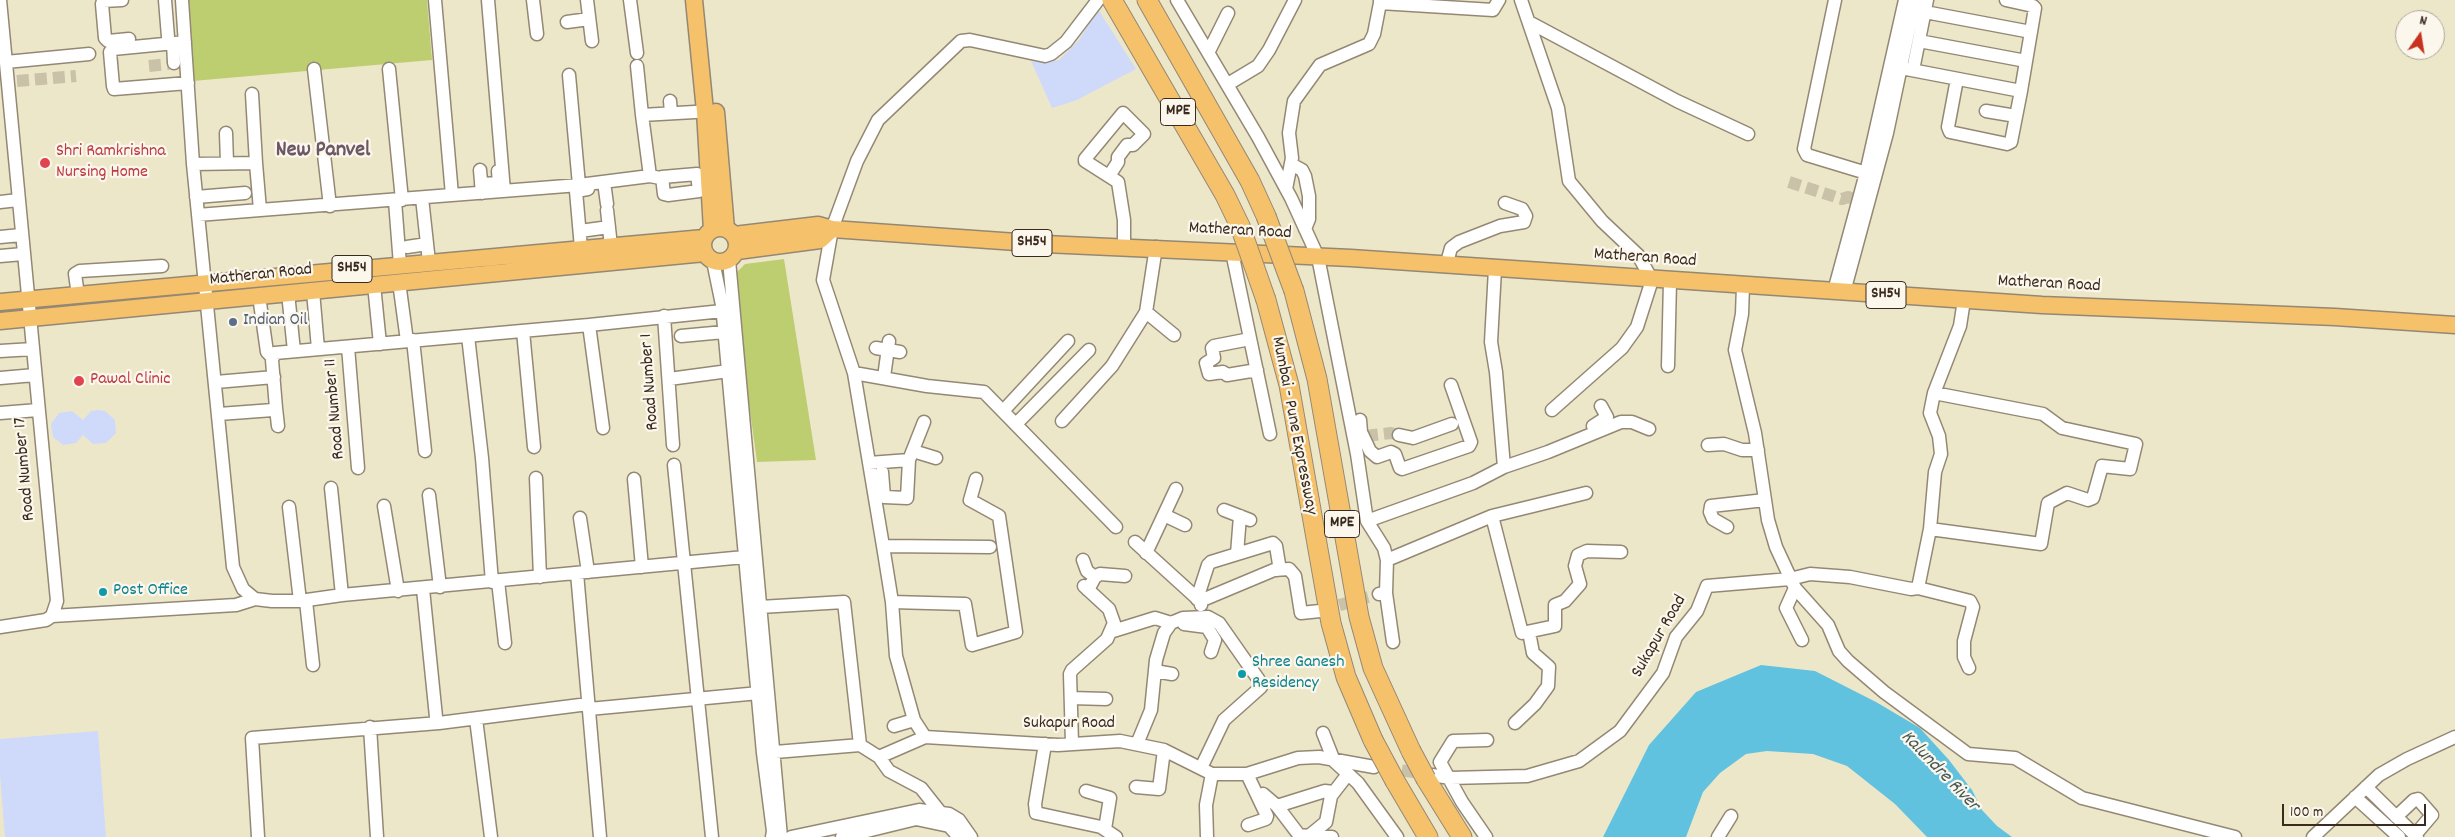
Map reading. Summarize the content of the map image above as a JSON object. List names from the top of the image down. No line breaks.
{"streets":{"highway":["MPE","Mumbai - Pune Expressway"],"main road":["Matheran Road","SH54"],"street":["Road Number 1","Road Number 11","Road Number 17","Sukapur Road"]},"crossings":[["Matheran Road","Road Number 17"],["Mumbai - Pune Expressway","Sukapur Road"]],"districts":["New Panvel"],"water":["Kalundre River"],"places":["Shri Ramkrishna Nursing Home","Indian Oil","Pawal Clinic","Post Office","Shree Ganesh Residency"],"scale_bar":"100 m","north":"top"}
